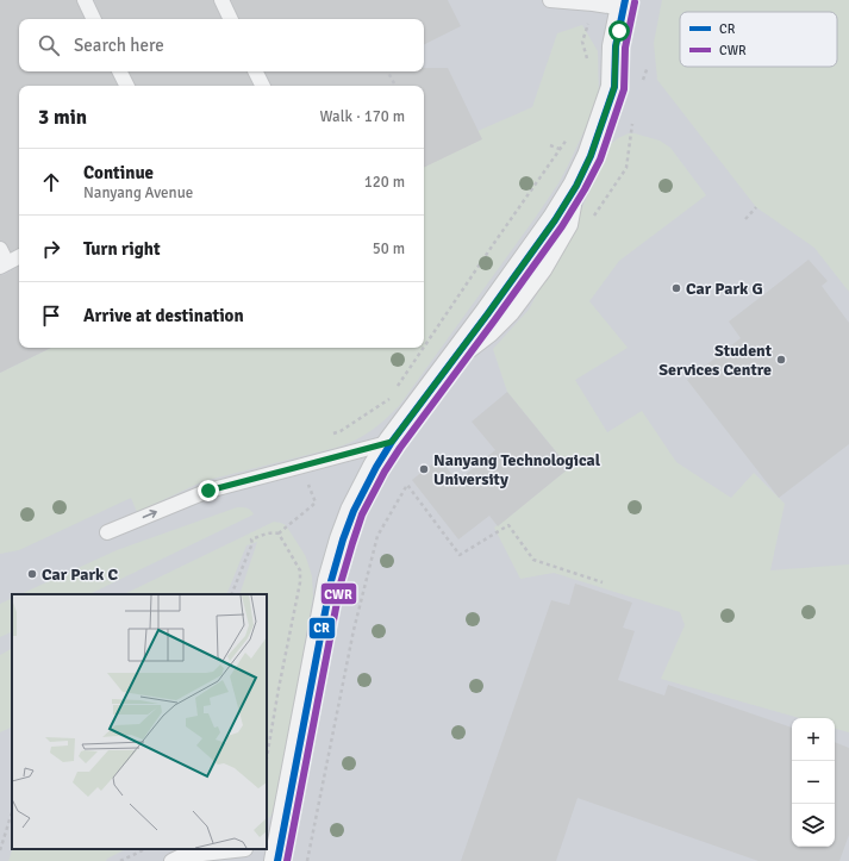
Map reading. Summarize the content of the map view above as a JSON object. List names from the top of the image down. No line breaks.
{"places":["Car Park G","Student Services Centre","Nanyang Technological University","Car Park C"],"lines":["transit line CR","transit line CWR"],"legend":["CR","CWR"],"page":{"search":"Search here","heading":["3 min","Walk · 170 m"],"list":[["Continue","Nanyang Avenue","120 m"],["Turn right","50 m"],"Arrive at destination"],"map_buttons":["+","−"]}}
